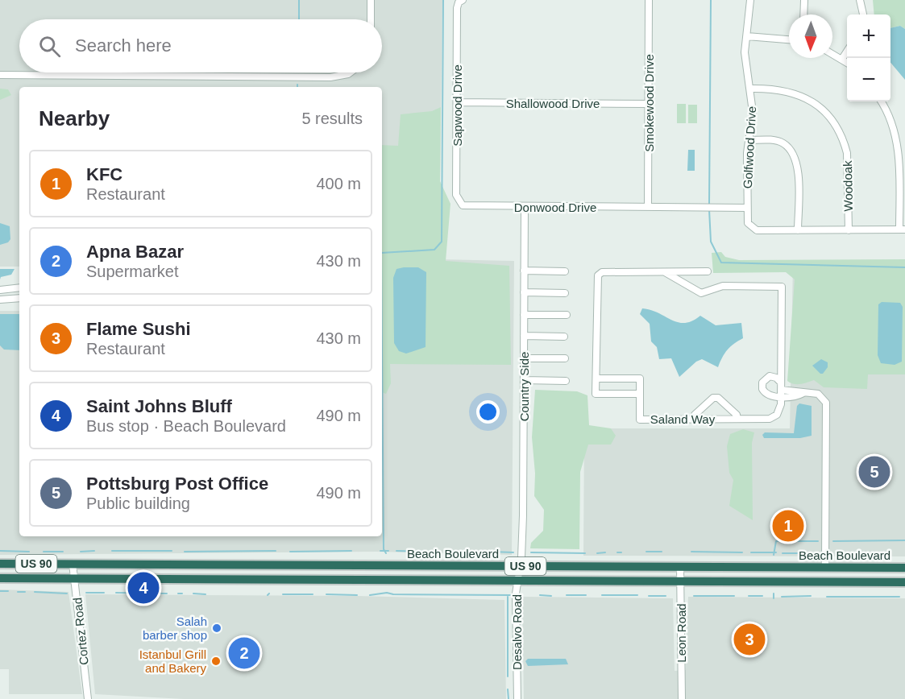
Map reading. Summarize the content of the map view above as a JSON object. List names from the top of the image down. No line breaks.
{"streets":{"highway":["Beach Boulevard","US 90"],"street":["Shallowood Drive","Smokewood Drive","Sapwood Drive","Golfwood Drive","Woodoak","Donwood Drive","Country Side","Saland Way","Cortez Road","Desalvo Road","Leon Road"]},"crossings":[["Shallowood Drive","Smokewood Drive"],["Shallowood Drive","Sapwood Drive"],["Smokewood Drive","Donwood Drive"],["Sapwood Drive","Donwood Drive"],["Golfwood Drive","Woodoak"],["Golfwood Drive","Donwood Drive"],["Donwood Drive","Country Side"],["Country Side","Beach Boulevard"],["Country Side","Desalvo Road"],["Beach Boulevard","Cortez Road"],["Beach Boulevard","Desalvo Road"],["Beach Boulevard","Leon Road"],["US 90","Cortez Road"],["US 90","Desalvo Road"],["US 90","Leon Road"]],"places":["Salah barber shop","Istanbul Grill and Bakery"],"north":"bottom","page":{"map_buttons":["+","−"],"search":"Search here","heading":["Nearby","5 results"],"list":[{"mark":"1","name":"KFC","note":"Restaurant","value":"400 m"},{"mark":"2","name":"Apna Bazar","note":"Supermarket","value":"430 m"},{"mark":"3","name":"Flame Sushi","note":"Restaurant","value":"430 m"},{"mark":"4","name":"Saint Johns Bluff","note":"Bus stop · Beach Boulevard","value":"490 m"},{"mark":"5","name":"Pottsburg Post Office","note":"Public building","value":"490 m"}],"pins":["5","1","4","3","2"]}}
